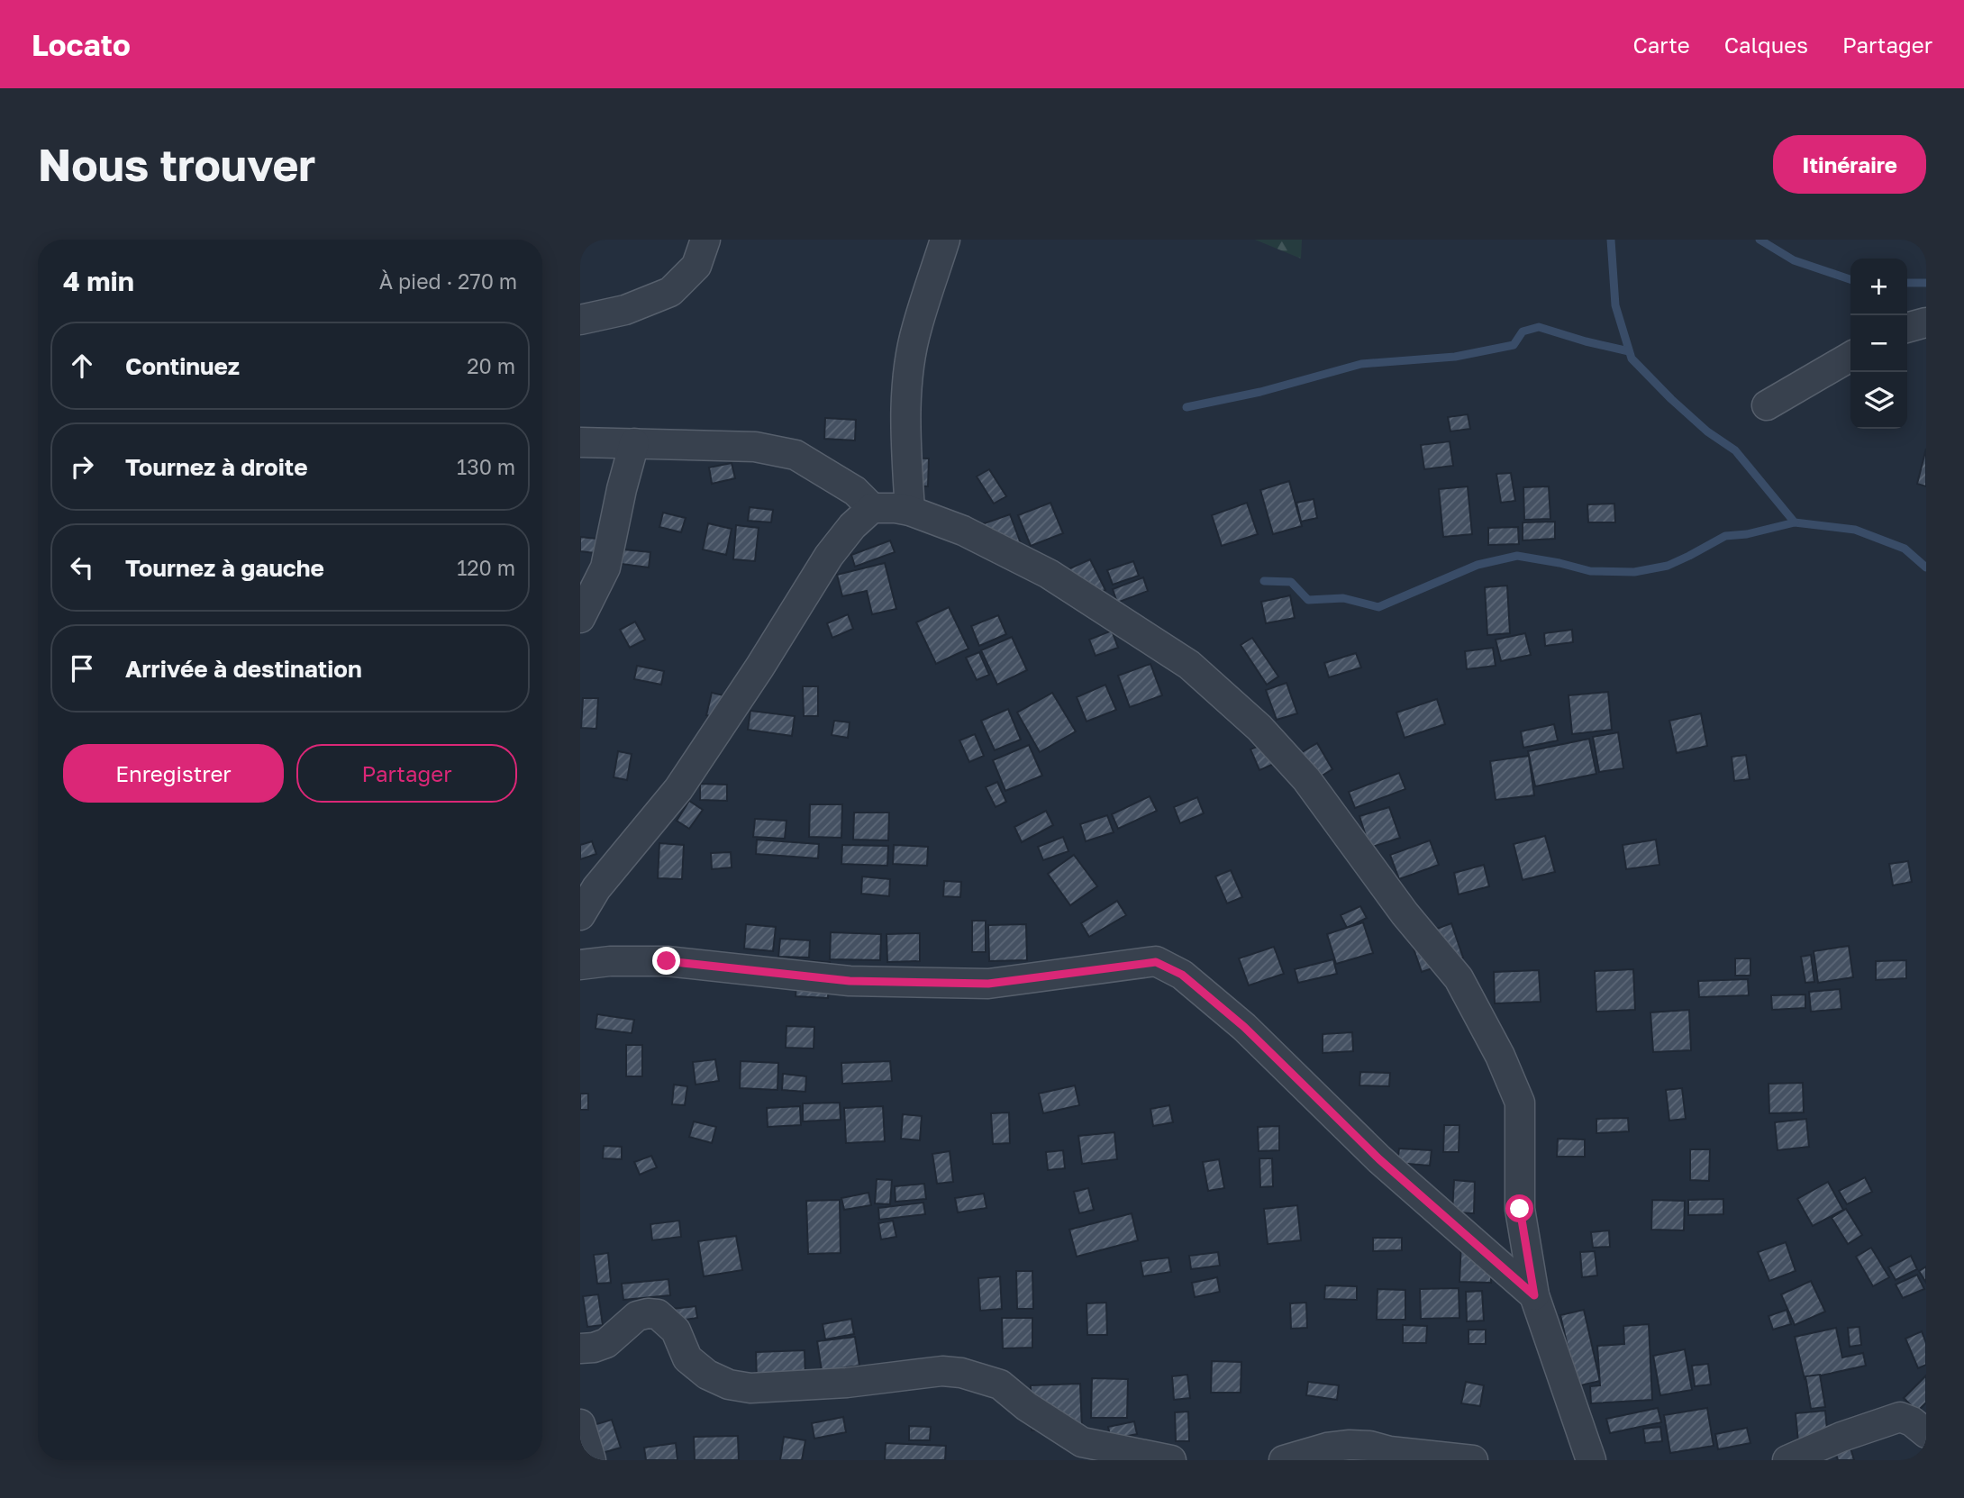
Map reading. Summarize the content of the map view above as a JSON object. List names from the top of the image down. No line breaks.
{"page":{"header":"Locato","nav":["Carte","Calques","Partager"],"buttons":["Itinéraire",["Enregistrer","Partager"]],"title":"Nous trouver","heading":["4 min","À pied · 270 m"],"map_buttons":["+","−"],"list":[["Continuez","20 m"],["Tournez à droite","130 m"],["Tournez à gauche","120 m"],"Arrivée à destination"]}}
